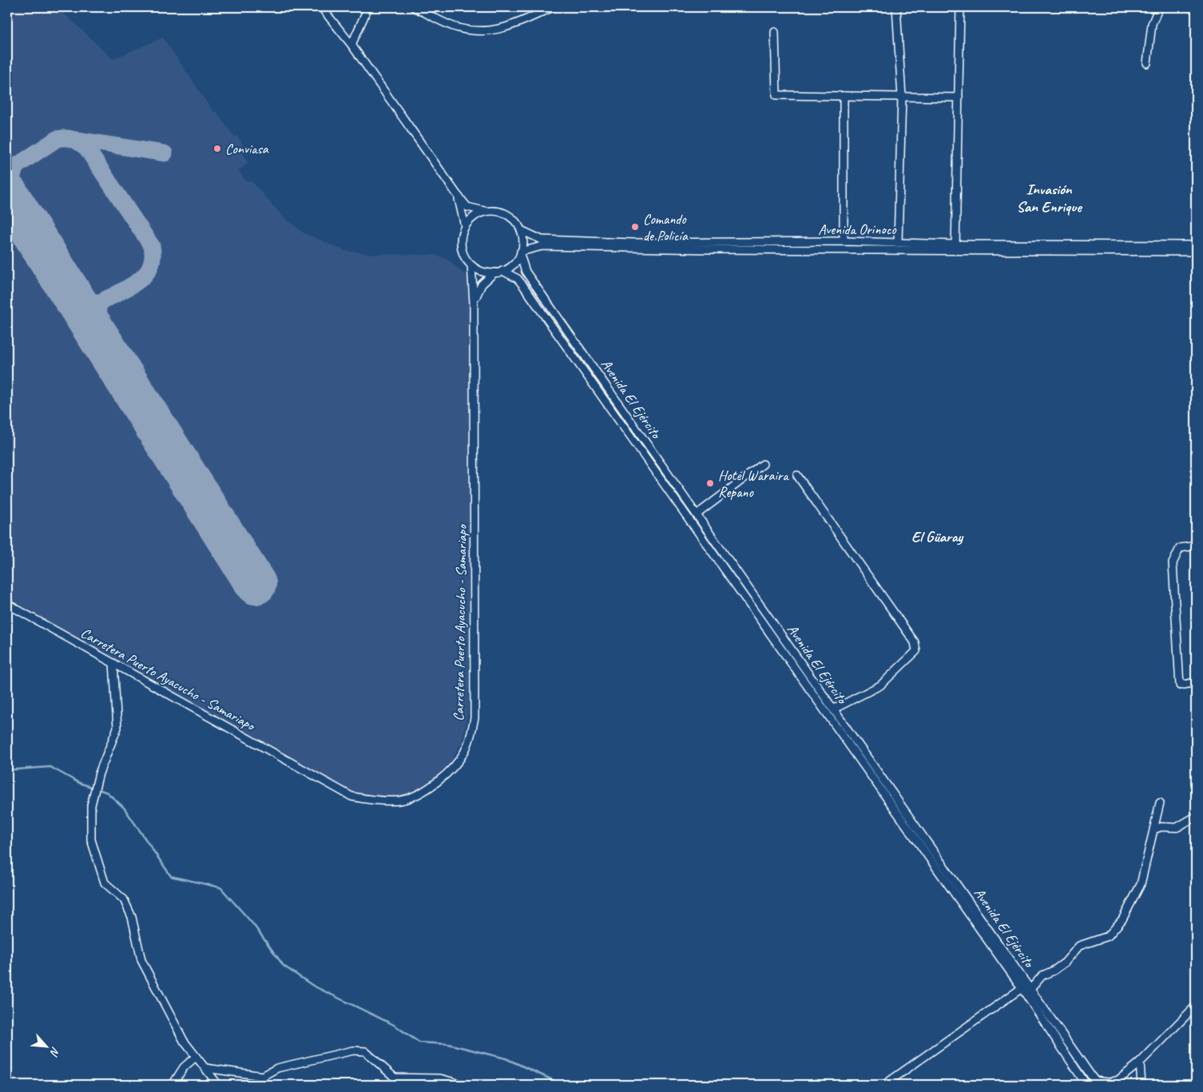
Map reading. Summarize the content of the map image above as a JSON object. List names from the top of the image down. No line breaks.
{"streets":{"street":["Avenida Orinoco","Avenida El Ejército","Carretera Puerto Ayacucho - Samariapo"]},"crossings":[["Avenida Orinoco","Avenida El Ejército"],["Avenida Orinoco","Carretera Puerto Ayacucho - Samariapo"],["Avenida El Ejército","Carretera Puerto Ayacucho - Samariapo"]],"districts":["Invasión San Enrique","El Güaray"],"places":["Conviasa","Comando de Policía","Hotel Waraira Repano"],"north":"bottom right"}
